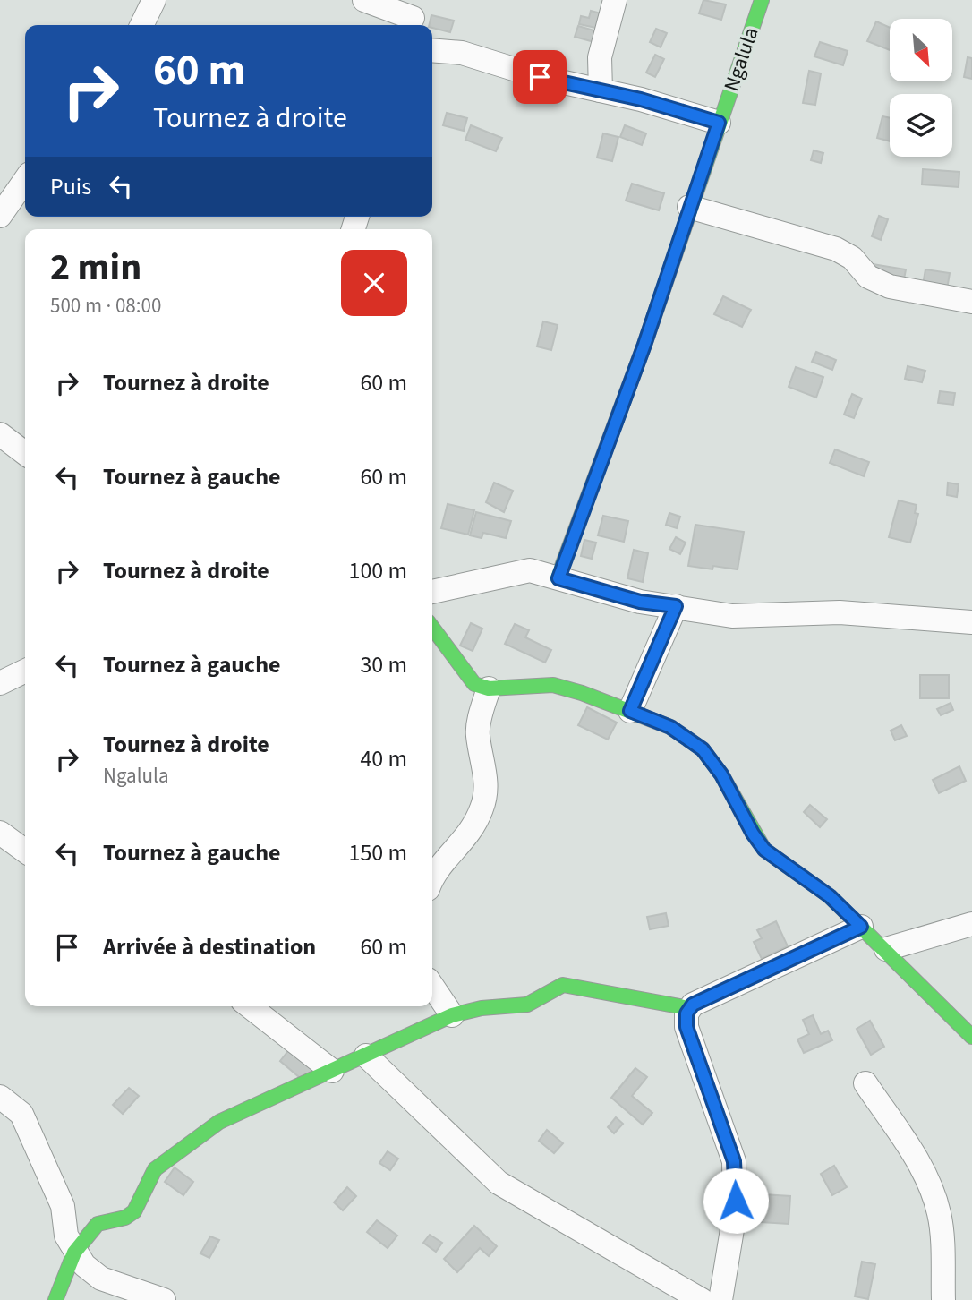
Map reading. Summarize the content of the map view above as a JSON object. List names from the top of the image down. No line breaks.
{"streets":{"street":["Ngalula"]},"north":"bottom right","page":{"turn":["60 m","Tournez à droite"],"then":"Puis","heading":["2 min","500 m · 08:00"],"list":[{"name":"Tournez à droite","value":"60 m"},{"name":"Tournez à gauche","value":"60 m"},{"name":"Tournez à droite","value":"100 m"},{"name":"Tournez à gauche","value":"30 m"},{"name":"Tournez à droite","note":"Ngalula","value":"40 m"},{"name":"Tournez à gauche","value":"150 m"},{"name":"Arrivée à destination","value":"60 m"}]}}
